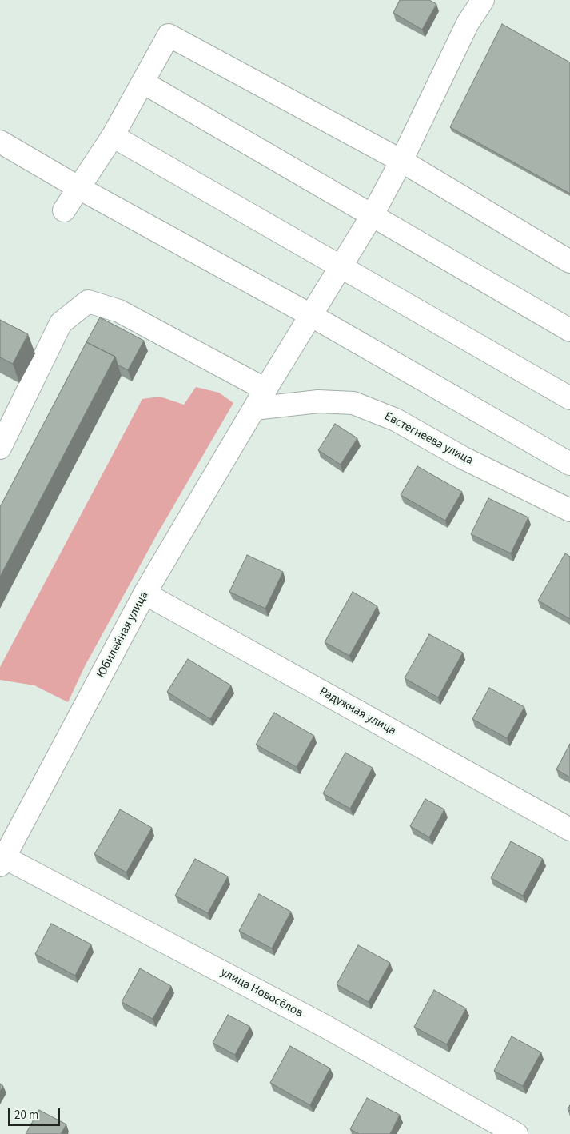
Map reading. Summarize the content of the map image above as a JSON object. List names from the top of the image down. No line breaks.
{"streets":{"street":["Евстегнеева улица","Юбилейная улица","Радужная улица","улица Новосёлов"]},"crossings":[["Евстегнеева улица","Юбилейная улица"],["Юбилейная улица","Радужная улица"],["Юбилейная улица","улица Новосёлов"]],"scale_bar":"20 m"}
